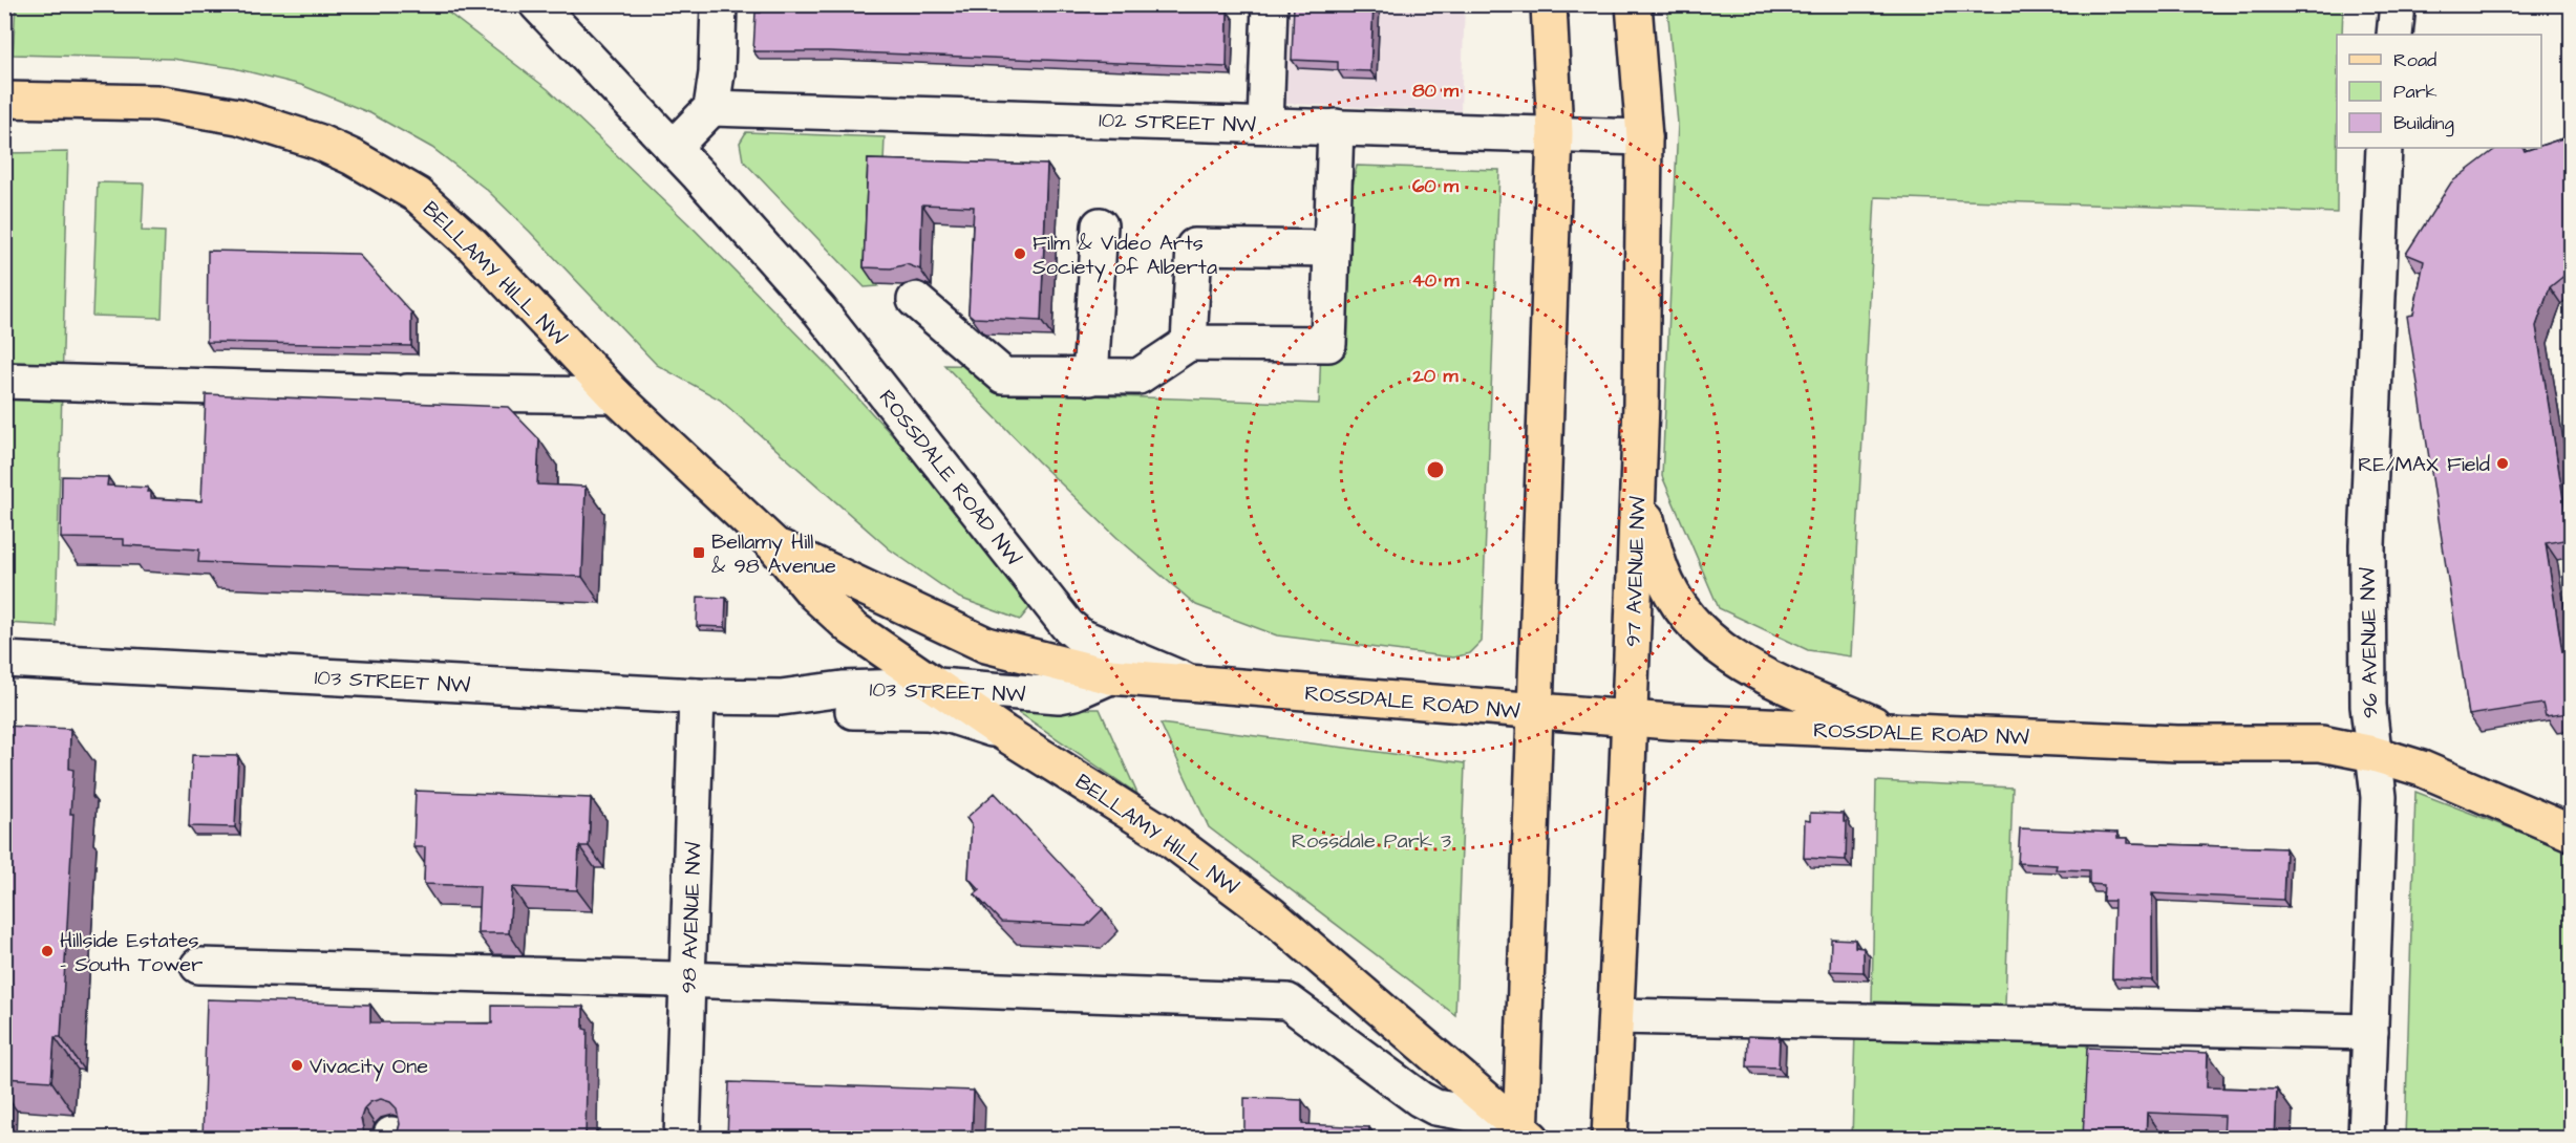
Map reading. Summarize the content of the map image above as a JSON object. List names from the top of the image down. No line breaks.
{"streets":{"main road":["BELLAMY HILL NW","ROSSDALE ROAD NW","97 AVENUE NW"],"street":["102 STREET NW","96 AVENUE NW","103 STREET NW","98 AVENUE NW"]},"crossings":[["102 STREET NW","97 AVENUE NW"],["BELLAMY HILL NW","ROSSDALE ROAD NW"],["BELLAMY HILL NW","103 STREET NW"],["ROSSDALE ROAD NW","97 AVENUE NW"],["ROSSDALE ROAD NW","96 AVENUE NW"],["103 STREET NW","98 AVENUE NW"]],"parks":["Rossdale Park 3"],"places":{"other":["Film & Video Arts Society of Alberta","RE/MAX Field","Hillside Estates - South Tower","Vivacity One"],"transit":["Bellamy Hill & 98 Avenue"]},"legend":["Road","Park","Building"],"rings":["80 m","60 m","40 m","20 m"]}
